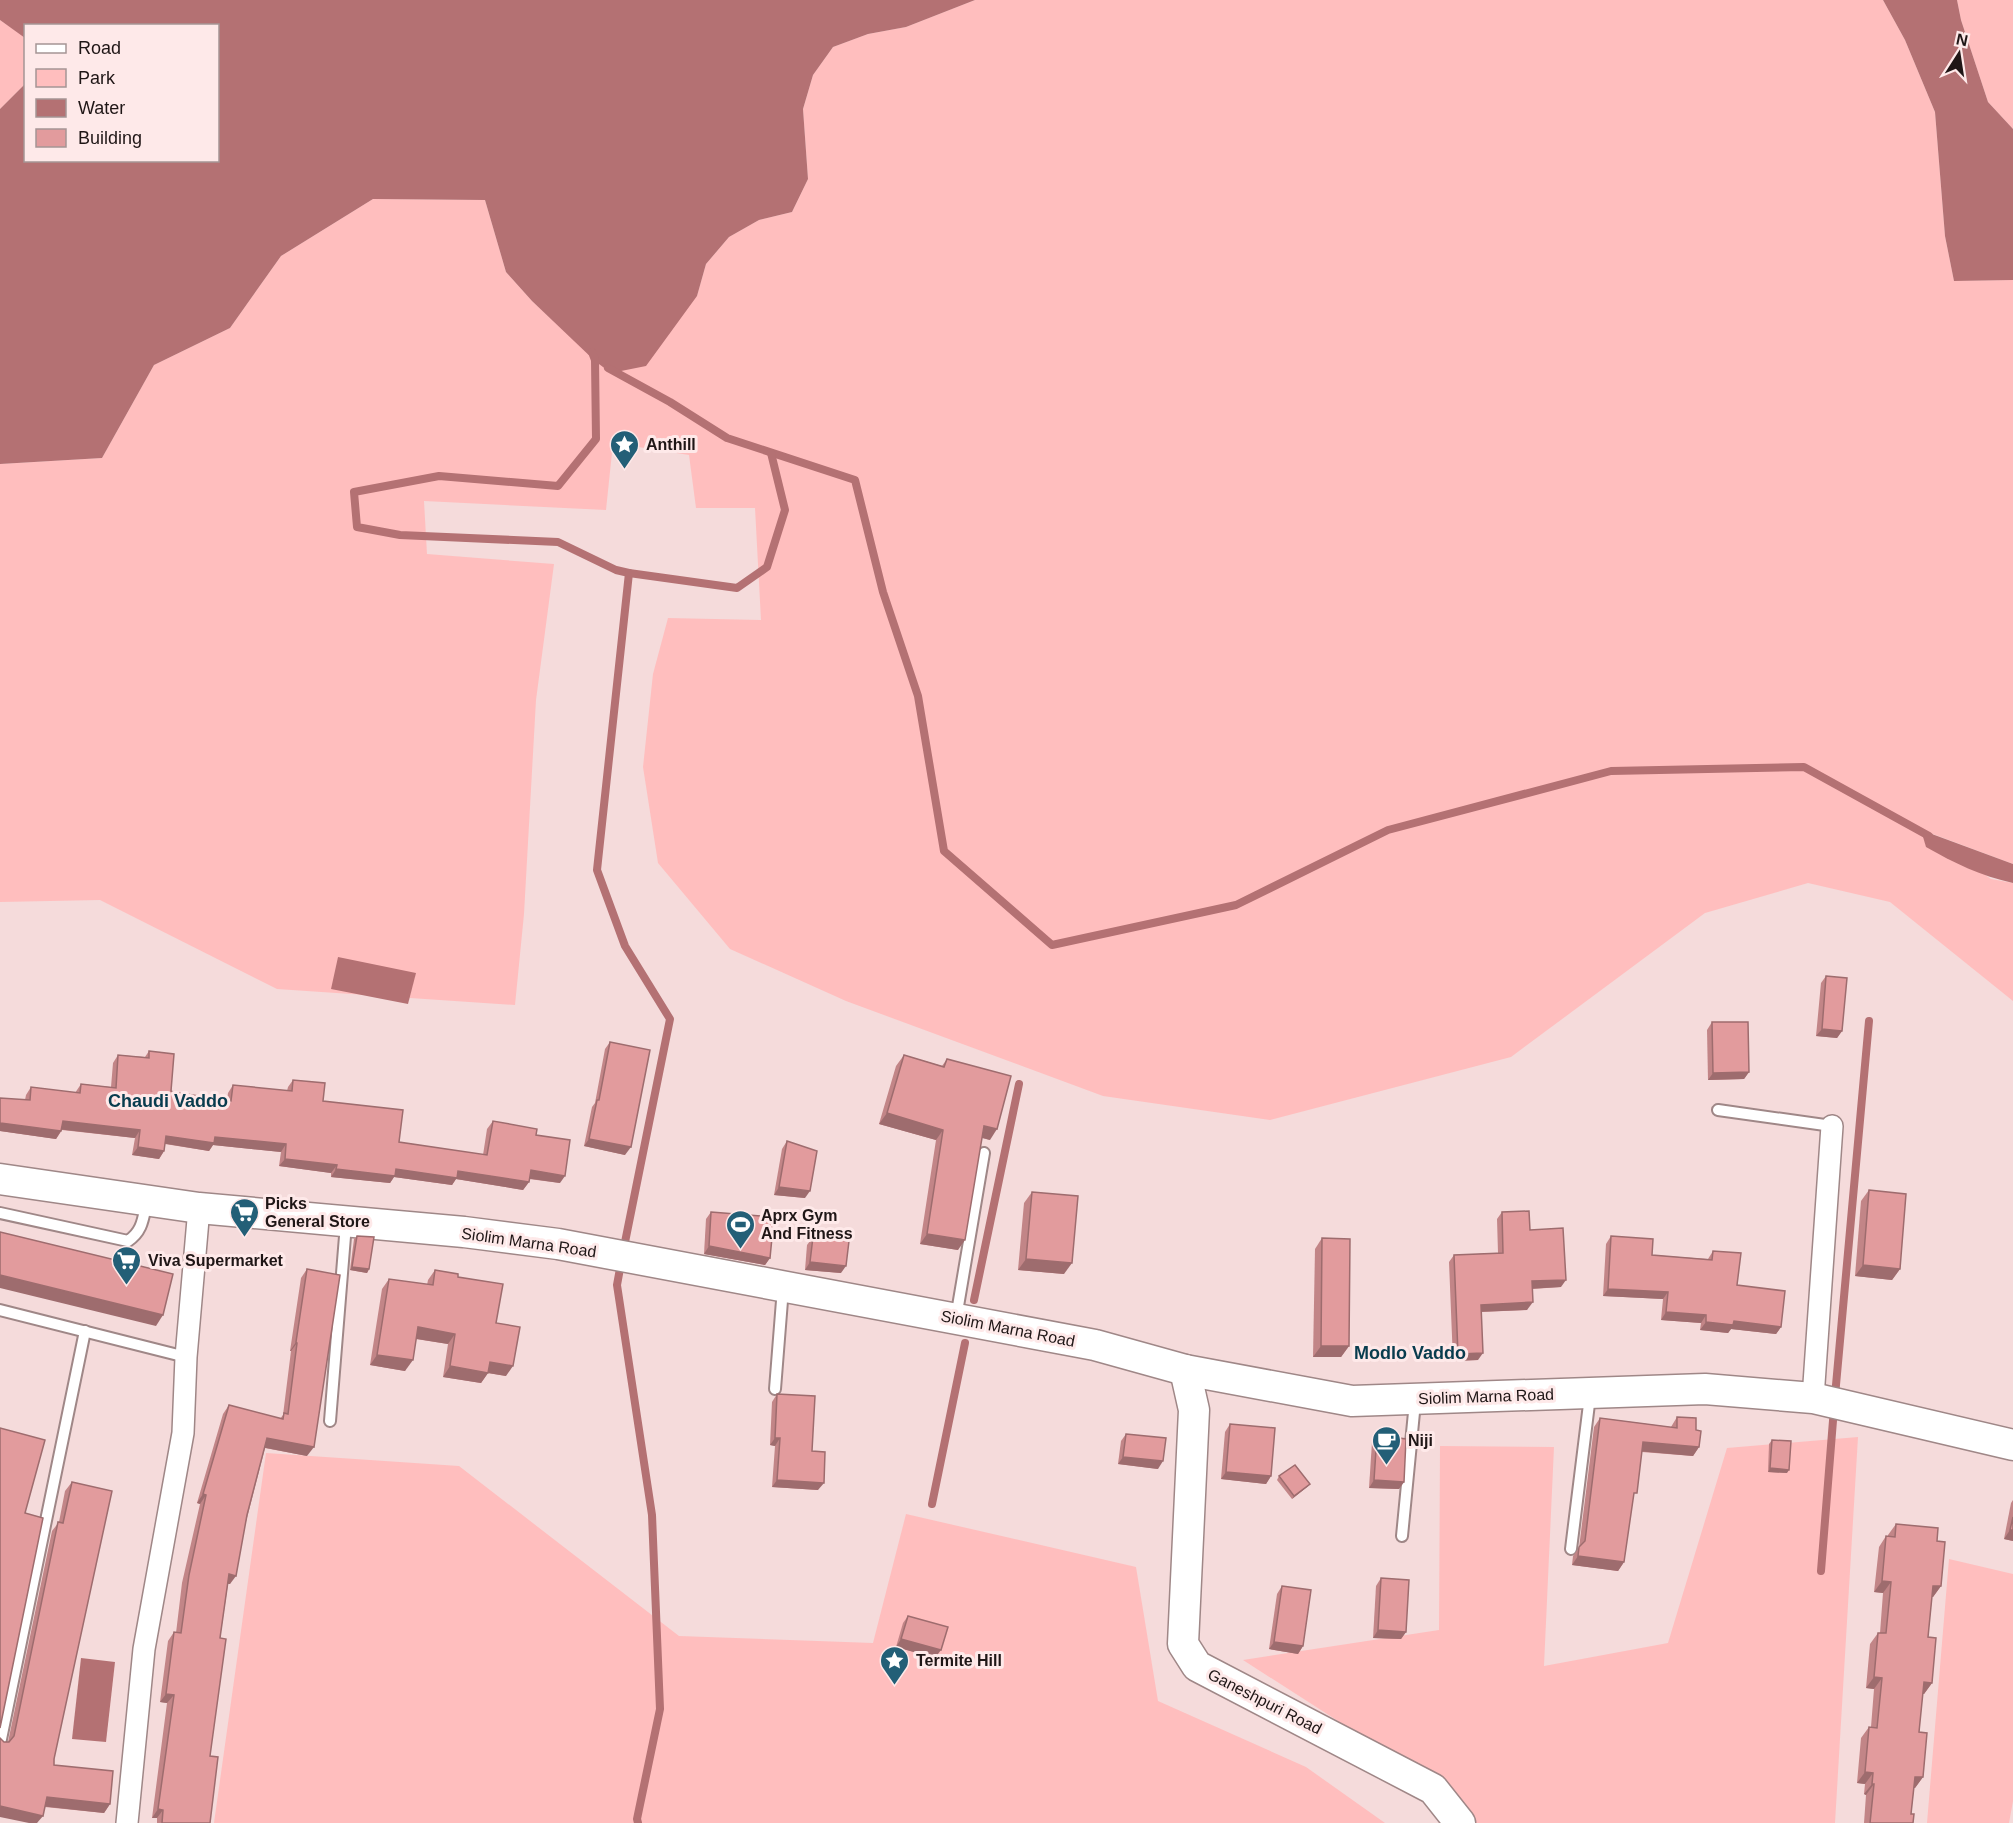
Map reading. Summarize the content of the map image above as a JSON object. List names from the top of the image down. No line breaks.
{"streets":{"main road":["Siolim Marna Road","Ganeshpuri Road"]},"crossings":[["Siolim Marna Road","Ganeshpuri Road"]],"districts":["Chaudi Vaddo","Modlo Vaddo"],"places":{"place":["Anthill","Termite Hill"],"supermarket":["Picks General Store","Viva Supermarket"],"sports":["Aprx Gym And Fitness"],"cafe":["Niji"]},"legend":["Road","Park","Water","Building"],"north":"top"}
